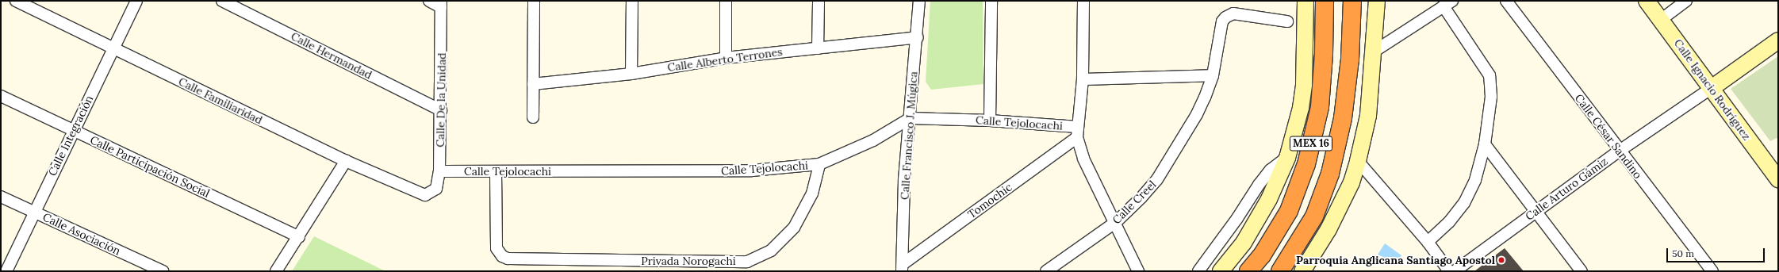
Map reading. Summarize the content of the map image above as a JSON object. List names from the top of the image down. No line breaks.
{"streets":{"highway":["MEX 16"],"main road":["Calle Ignacio Rodríguez"],"street":["Calle Hermandad","Calle Alberto Terrones","Calle De la Unidad","Calle Familiaridad","Calle Tejolocachi","Calle Integración","Calle Francisco J. Múgica","Calle César Sandino","Calle Participación Social","Calle Arturo Gámiz","Tomochic","Calle Creel","Calle Asociación","Privada Norogachi"]},"crossings":[["Calle Hermandad","Calle De la Unidad"],["Calle Alberto Terrones","Calle Francisco J. Múgica"],["Calle Ignacio Rodríguez","Calle Arturo Gámiz"],["Calle De la Unidad","Calle Familiaridad"],["Calle De la Unidad","Calle Tejolocachi"],["Calle Familiaridad","Calle Integración"],["Calle Tejolocachi","Calle Francisco J. Múgica"],["Calle Tejolocachi","Tomochic"],["Calle Tejolocachi","Privada Norogachi"],["Calle Integración","Calle Participación Social"],["Calle Integración","Calle Asociación"],["Calle Francisco J. Múgica","Tomochic"],["Calle César Sandino","Calle Arturo Gámiz"]],"places":["Parroquia Anglicana Santiago Apostol"],"scale_bar":"50 m"}
